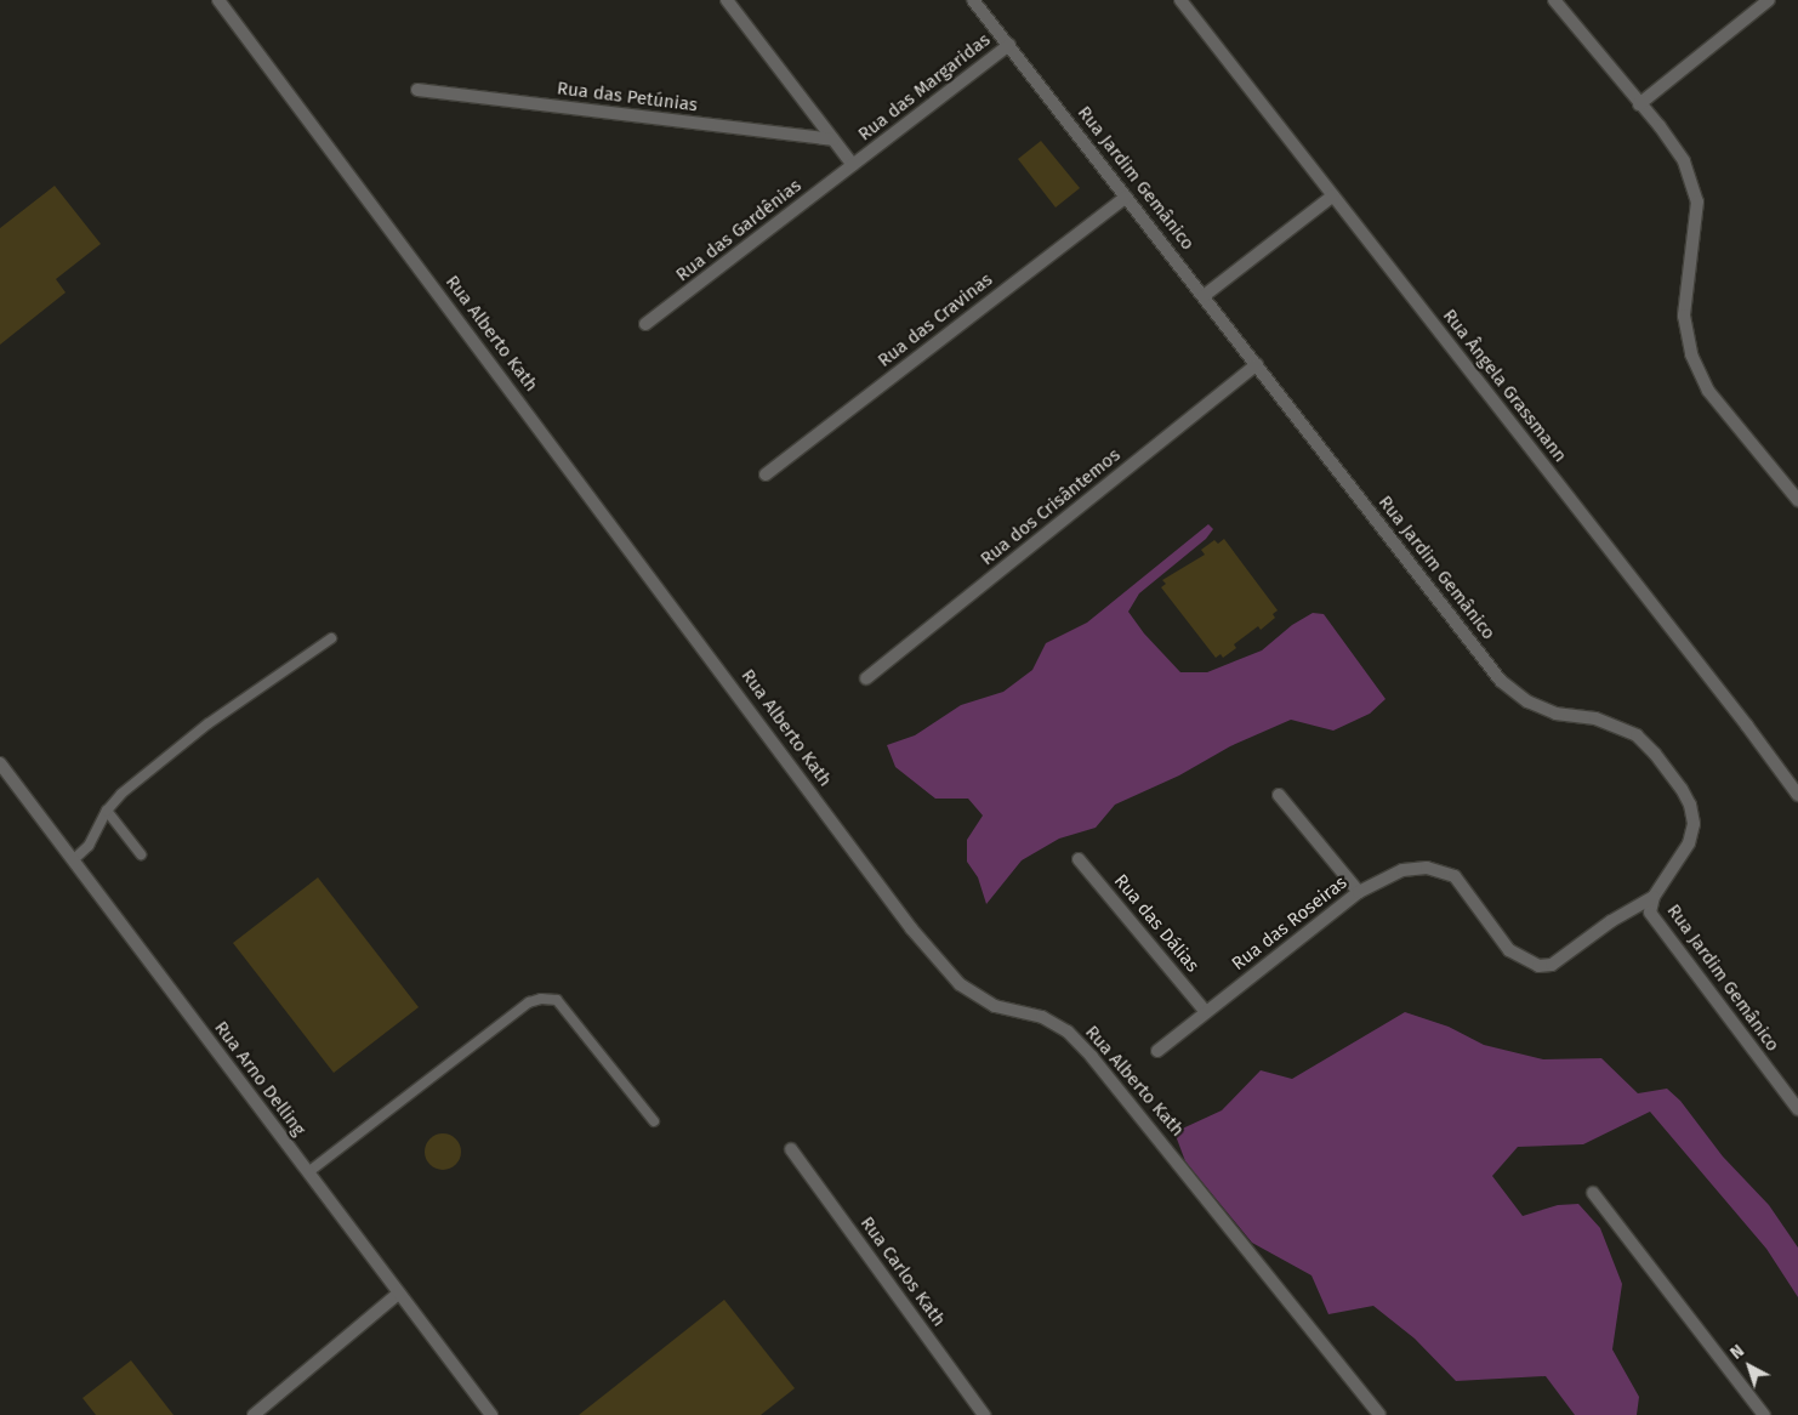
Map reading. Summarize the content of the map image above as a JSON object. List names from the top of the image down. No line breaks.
{"streets":{"street":["Rua das Margaridas","Rua das Petúnias","Rua Jardim Gemânico","Rua das Gardênias","Rua das Cravinas","Rua Alberto Kath","Rua Ângela Grassmann","Rua dos Crisântemos","Rua das Dálias","Rua das Roseiras","Rua Arno Delling","Rua Carlos Kath"]},"crossings":[["Rua das Margaridas","Rua das Petúnias"],["Rua das Margaridas","Rua Jardim Gemânico"],["Rua das Margaridas","Rua das Gardênias"],["Rua Jardim Gemânico","Rua das Cravinas"],["Rua Jardim Gemânico","Rua dos Crisântemos"],["Rua Jardim Gemânico","Rua das Roseiras"],["Rua das Dálias","Rua das Roseiras"]],"north":"top left"}
